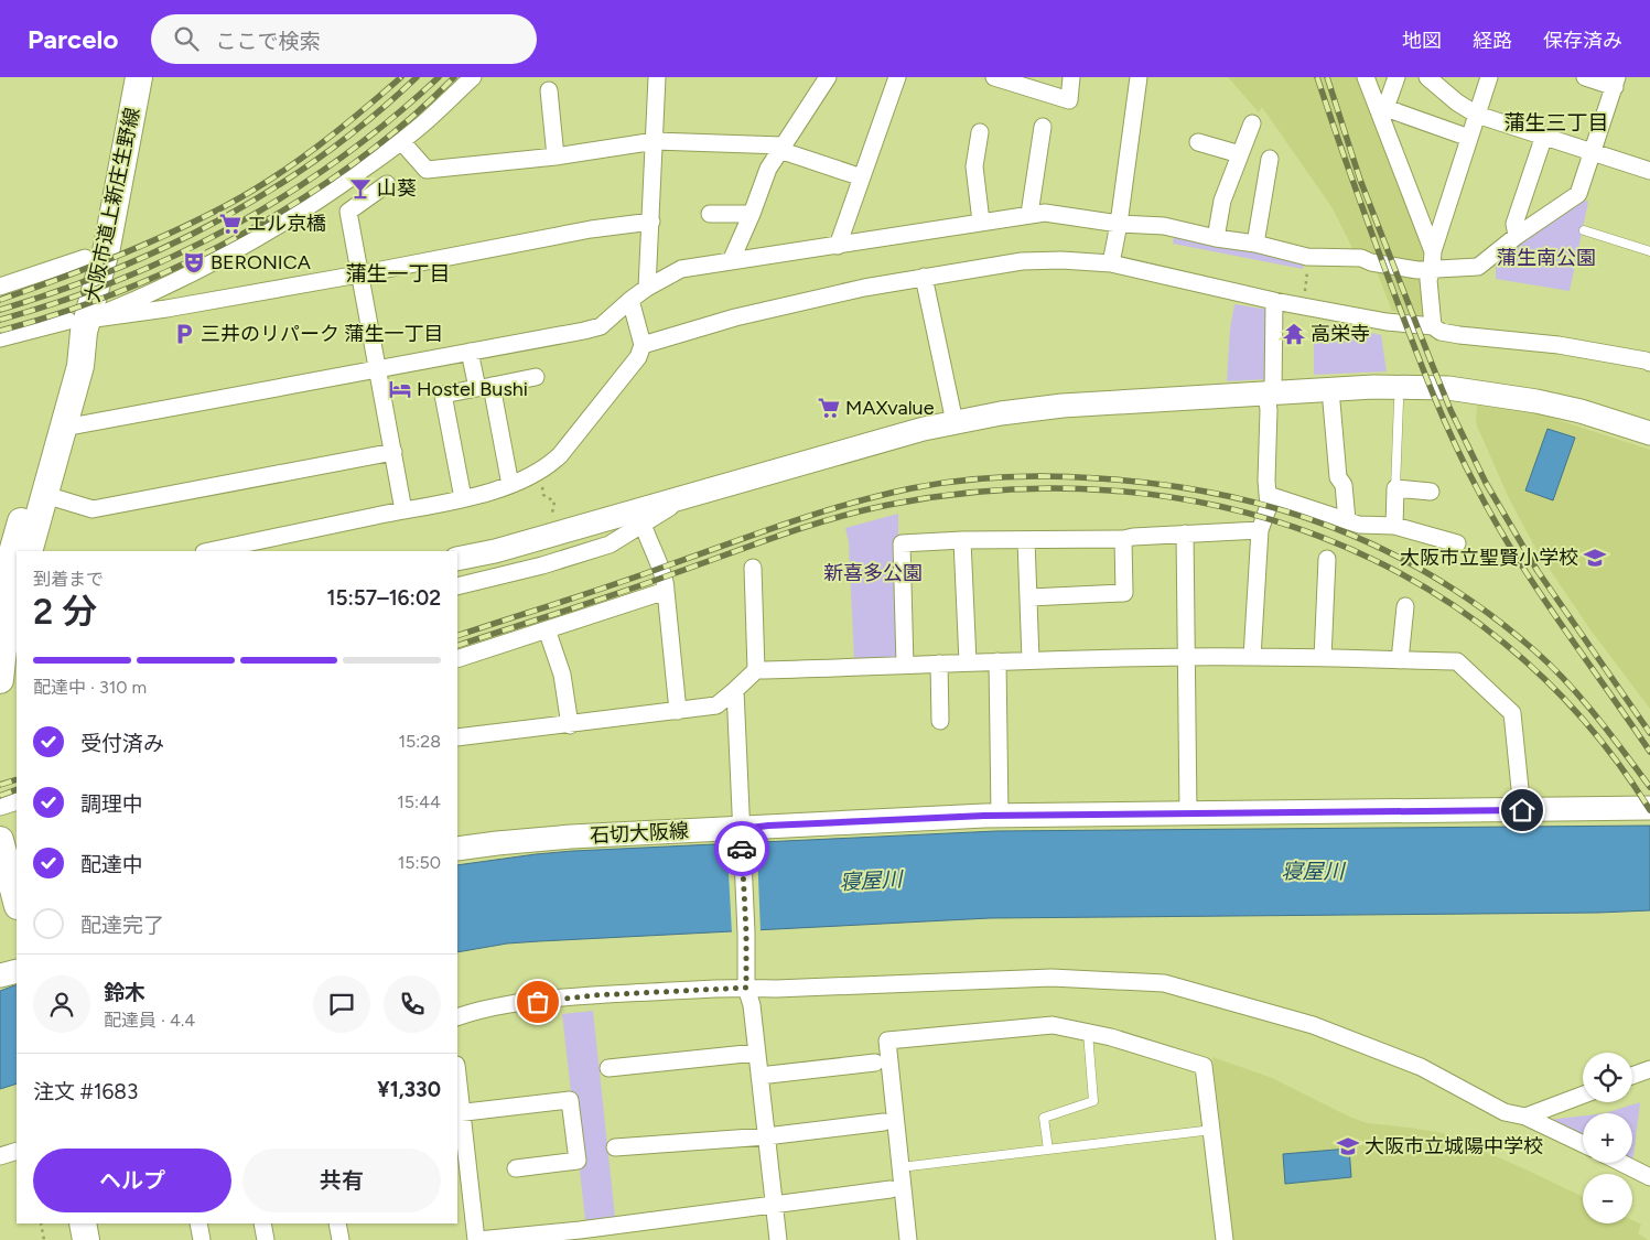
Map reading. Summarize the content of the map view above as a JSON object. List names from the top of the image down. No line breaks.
{"streets":{"main road":["大阪市道上新庄生野線","石切大阪線"]},"districts":["蒲生三丁目","蒲生一丁目"],"water":["寝屋川"],"parks":["蒲生南公園","新喜多公園"],"places":{"bar":["山葵"],"supermarket":["エル京橋","MAXvalue"],"theatre":["BERONICA"],"parking":["三井のリパーク 蒲生一丁目"],"temple":["高栄寺"],"hotel":["Hostel Bushi"],"school or university":["大阪市立聖賢小学校","大阪市立城陽中学校"]},"page":{"header":"Parcelo","search":"ここで検索","nav":["地図","経路","保存済み"],"heading":["2 分","到着まで","15:57–16:02"],"panel":["鈴木","配達員 · 4.4","注文 #1683","¥1,330"],"bar":"配達中 · 310 m","list":[["受付済み","15:28"],["調理中","15:44"],["配達中","15:50"],"配達完了"],"map_buttons":["+","−"],"buttons":["ヘルプ","共有"]}}
